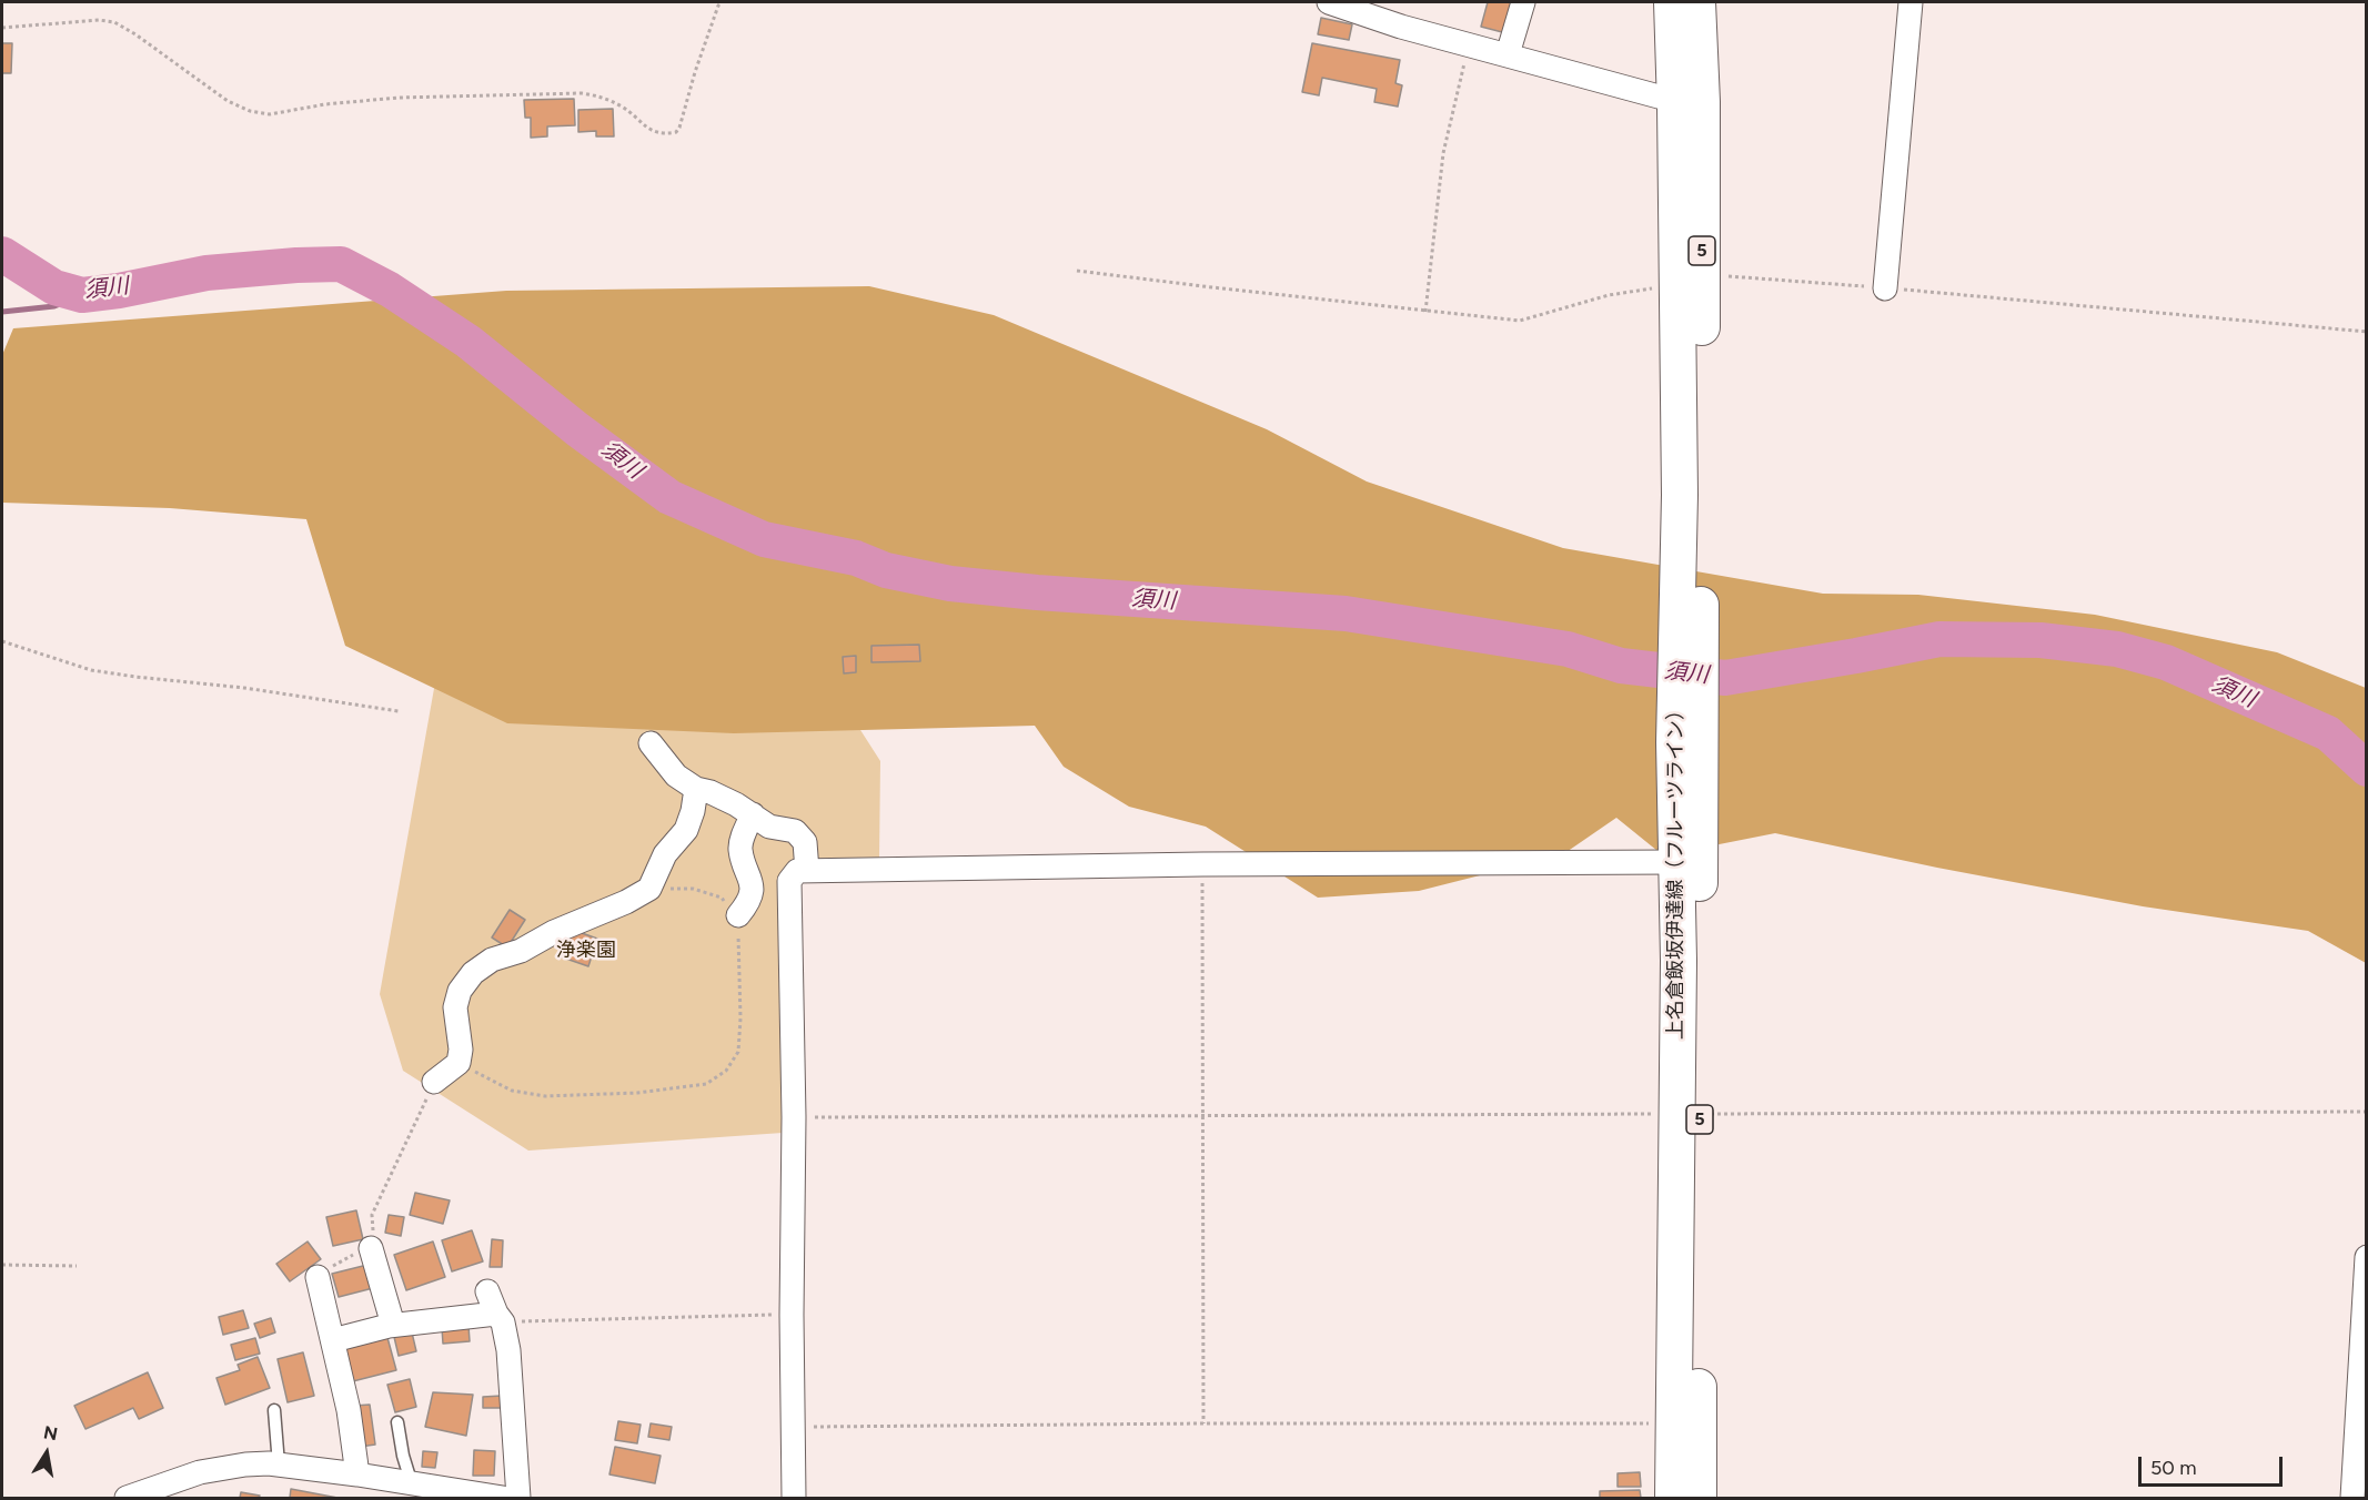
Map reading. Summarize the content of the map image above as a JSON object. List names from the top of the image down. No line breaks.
{"streets":{"main road":["5","上名倉飯坂伊達線（フルーツライン）"]},"water":["須川"],"parks":["浄楽園"],"scale_bar":"50 m","north":"top"}
